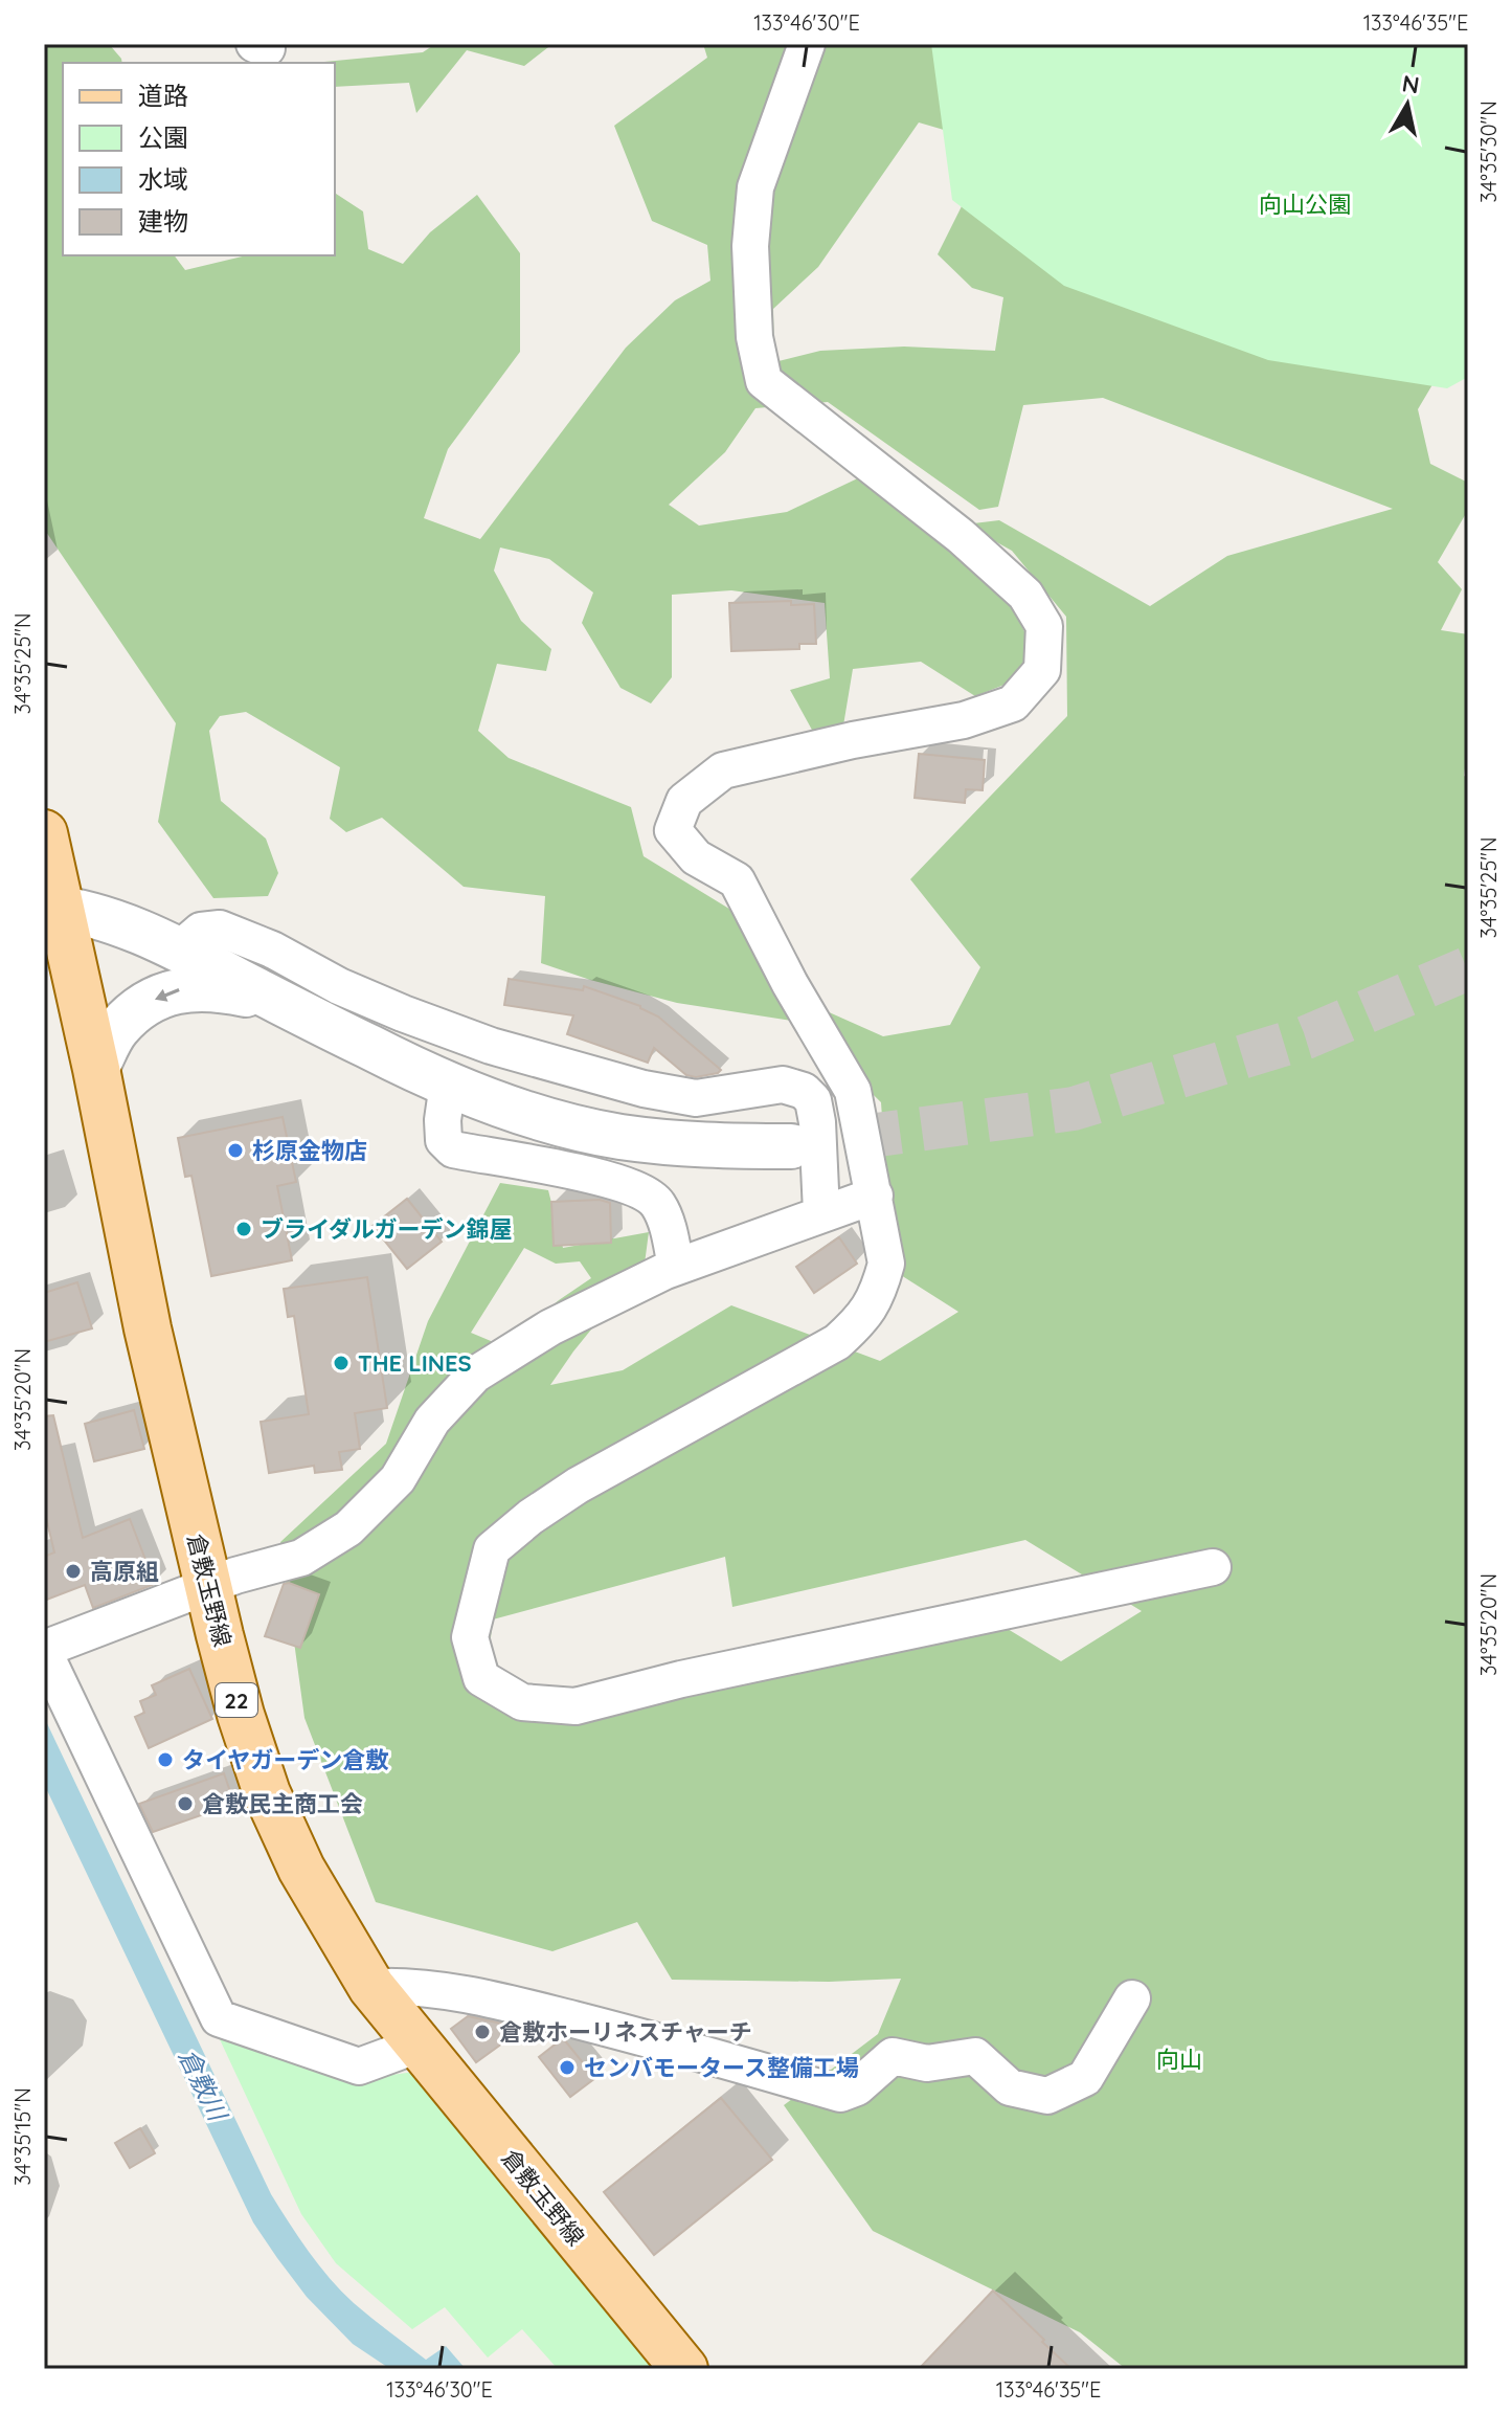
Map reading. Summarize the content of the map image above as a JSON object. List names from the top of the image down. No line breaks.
{"streets":{"main road":["倉敷玉野線","22"]},"water":["倉敷川"],"parks":["向山公園","向山"],"places":["杉原金物店","ブライダルガーデン錦屋","THE LINES","高原組","タイヤガーデン倉敷","倉敷民主商工会","倉敷ホーリネスチャーチ","センバモータース整備工場"],"legend":["道路","公園","水域","建物"],"north":"top","coordinates":["133°46'30\"E","133°46'35\"E","34°35'30\"N","34°35'25\"N","34°35'20\"N","34°35'15\"N"]}
